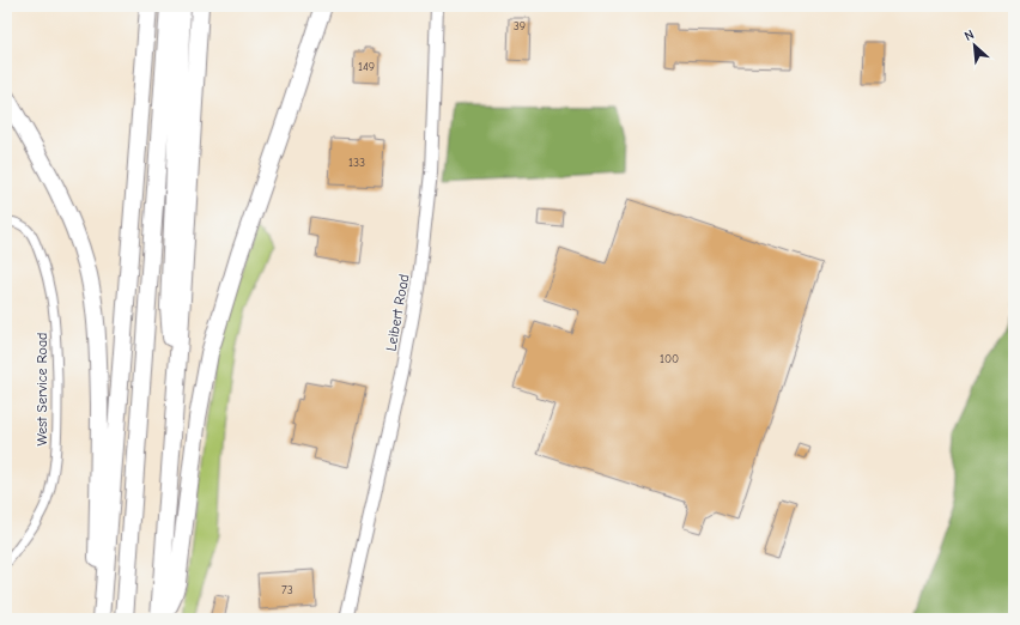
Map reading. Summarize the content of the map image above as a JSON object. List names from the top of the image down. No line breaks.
{"streets":{"street":["Leibert Road","West Service Road"]},"house_numbers":["39","149","133","100","73"],"north":"top left"}
